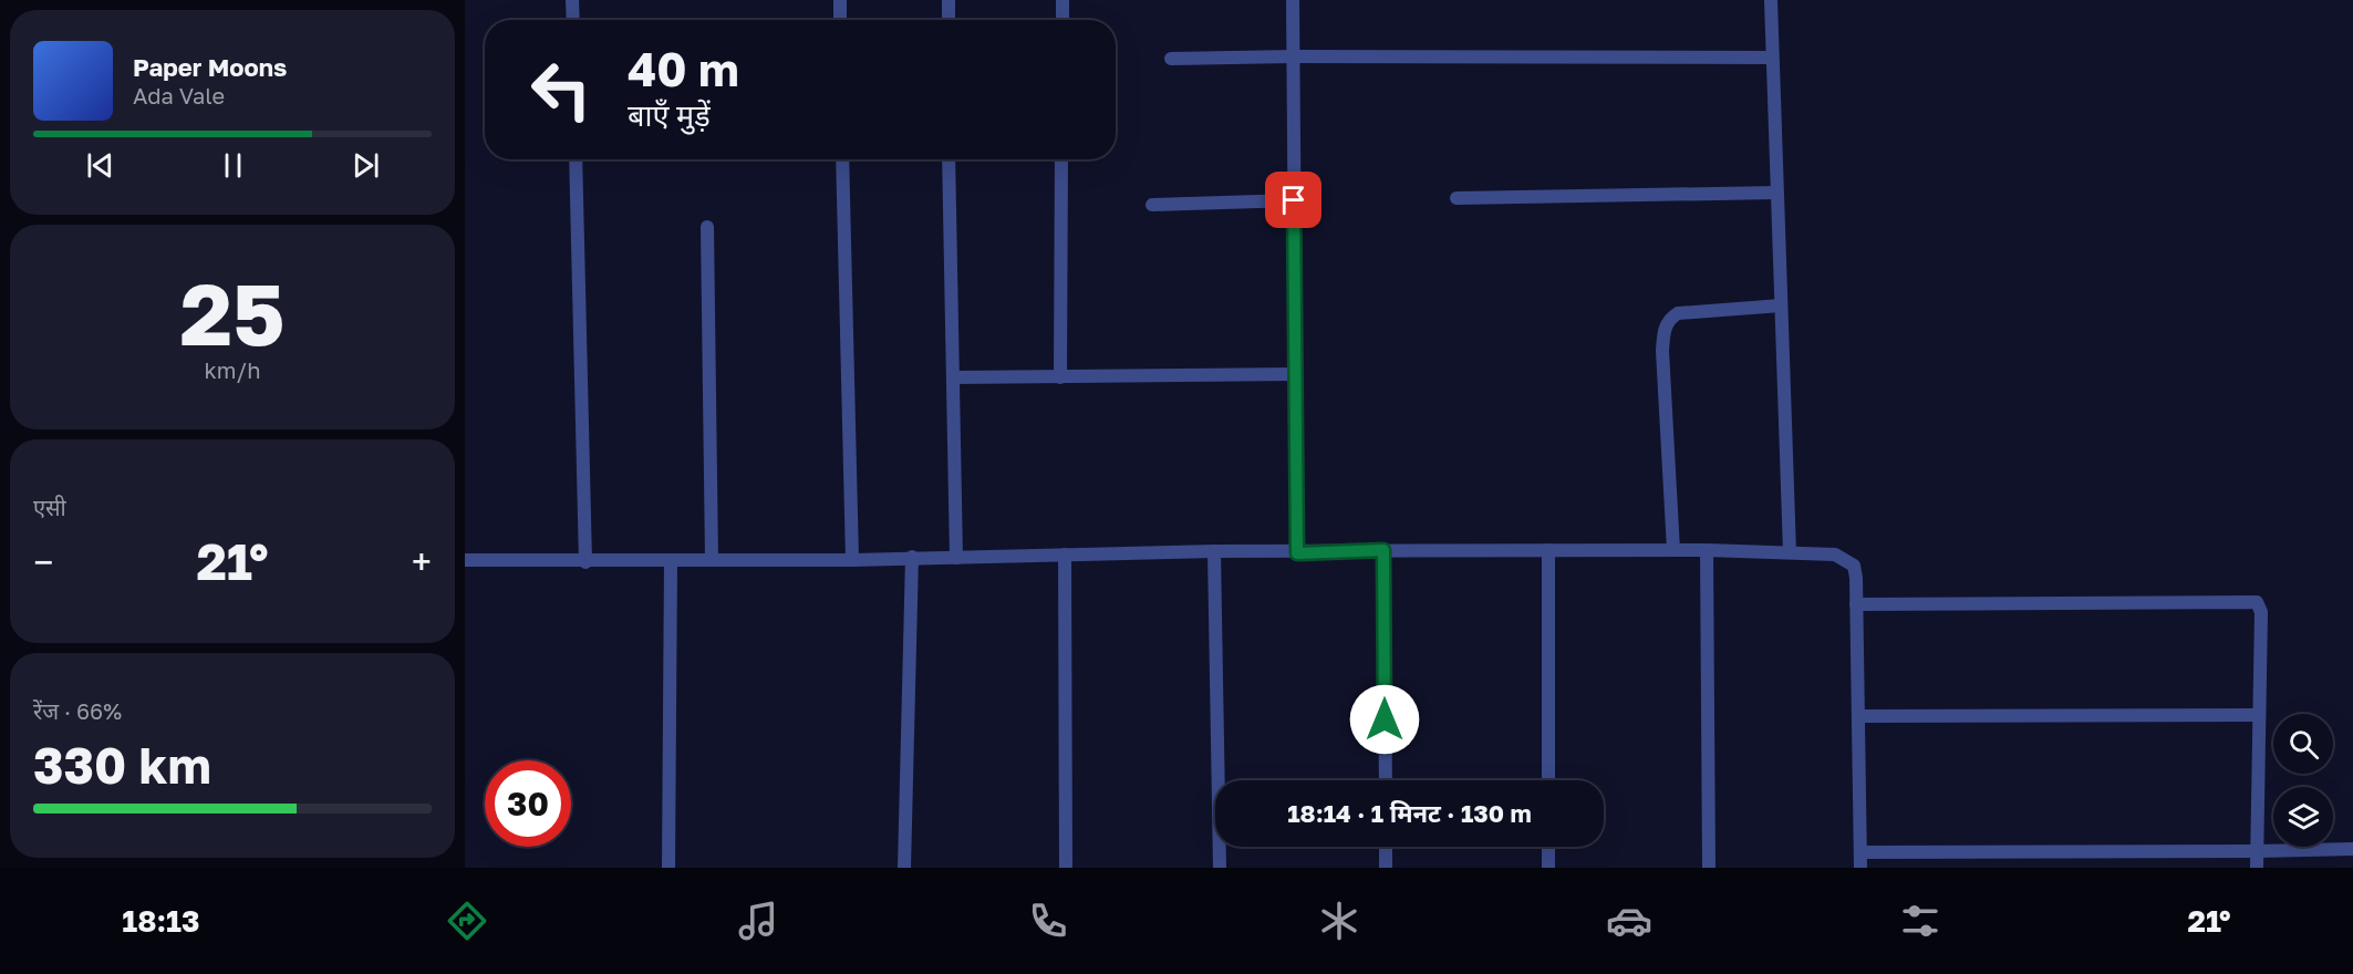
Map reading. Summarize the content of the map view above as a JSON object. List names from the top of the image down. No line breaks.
{"page":{"turn":["40 m","बाएँ मुड़ें"],"song":["Paper Moons","Ada Vale"],"tile":[["25","km/h"],"एसी",["रेंज · 66%","330 km"]],"heat":["−","21°","+"],"limit":"30","trip":"18:14 · 1 मिनट · 130 m","tabs":["18:13","21°"]}}
